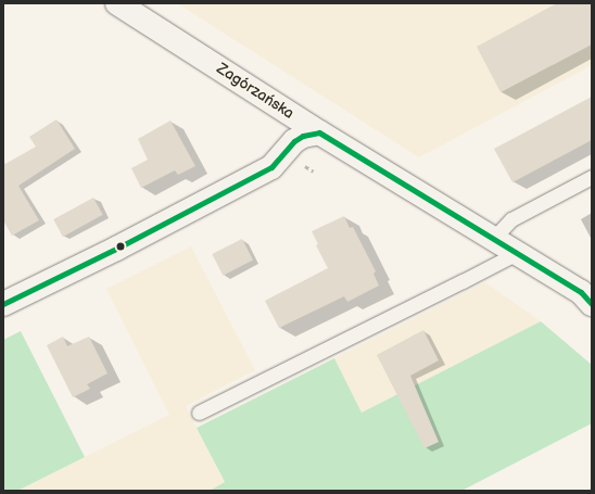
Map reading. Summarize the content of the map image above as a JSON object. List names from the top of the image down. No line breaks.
{"streets":{"street":["Zagórzańska"]}}
